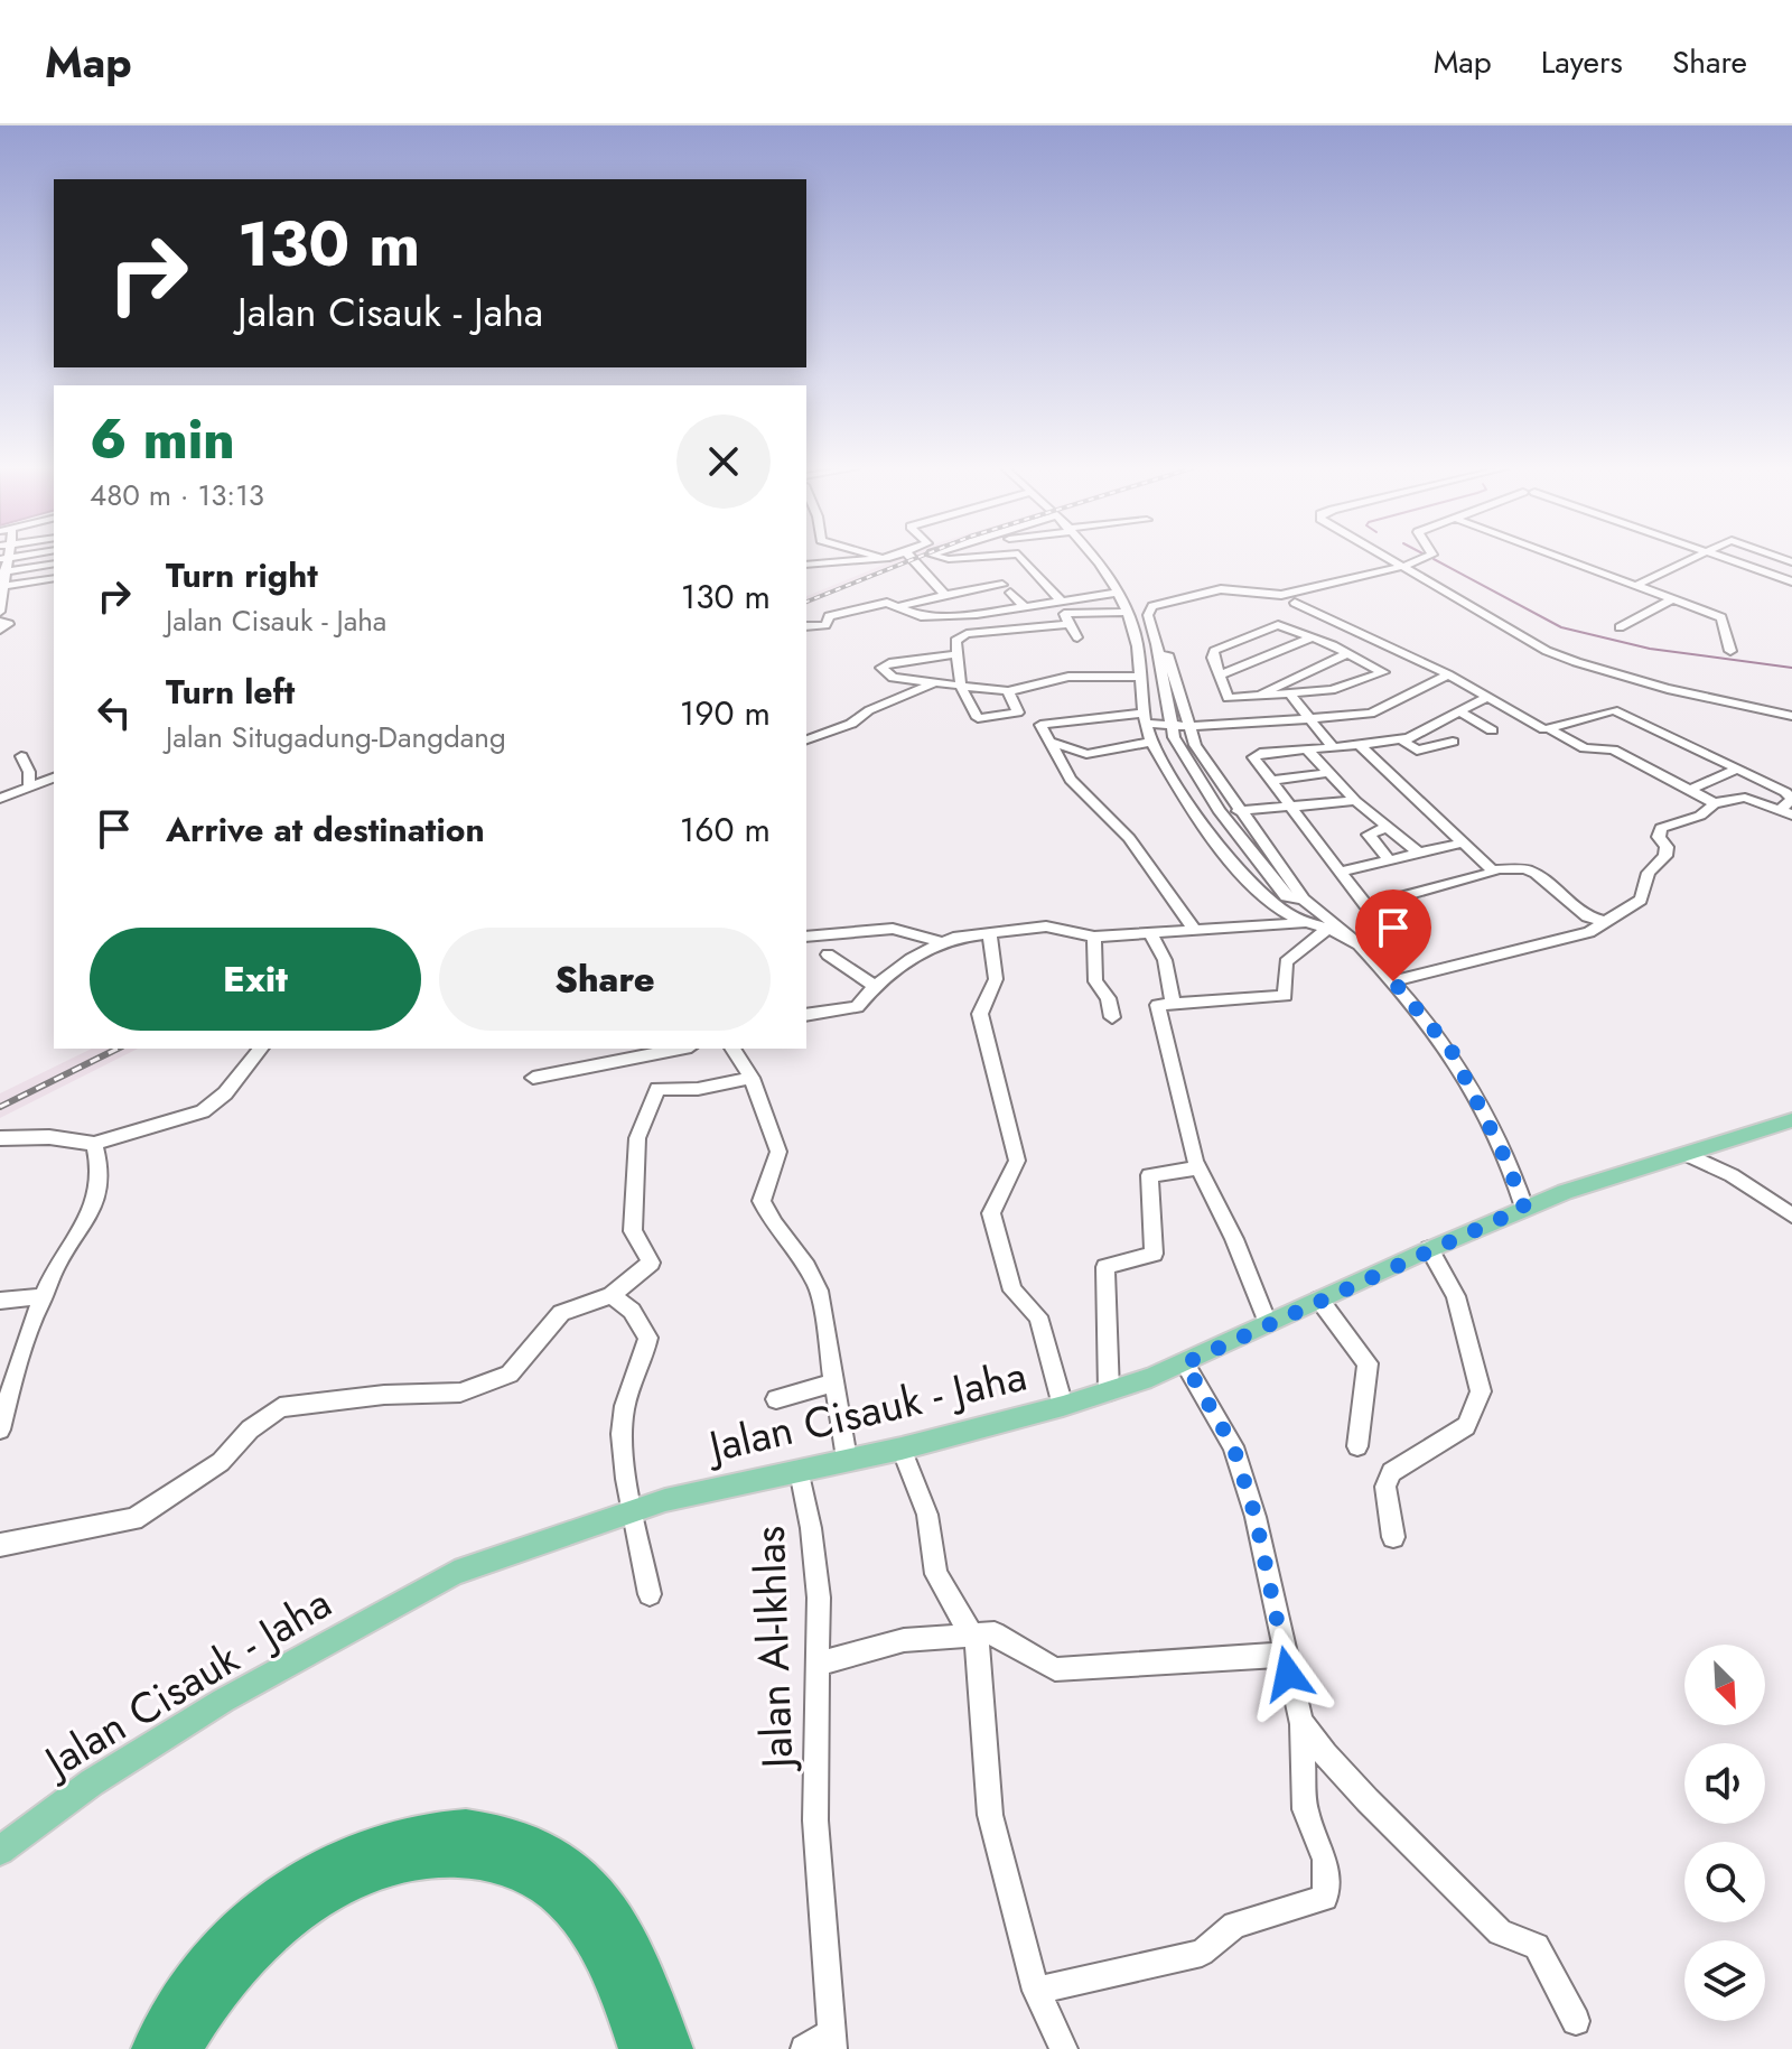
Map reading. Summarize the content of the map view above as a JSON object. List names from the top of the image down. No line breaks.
{"streets":{"main road":["Jalan Cisauk - Jaha"],"street":["Jalan Al-Ikhlas"]},"crossings":[["Jalan Cisauk - Jaha","Jalan Al-Ikhlas"]],"north":"bottom right","page":{"header":"Map","nav":["Map","Layers","Share"],"turn":["130 m","Jalan Cisauk - Jaha"],"heading":["6 min","480 m · 13:13"],"list":[{"name":"Turn right","note":"Jalan Cisauk - Jaha","value":"130 m"},{"name":"Turn left","note":"Jalan Situgadung-Dangdang","value":"190 m"},{"name":"Arrive at destination","value":"160 m"}],"buttons":["Exit","Share"]}}
